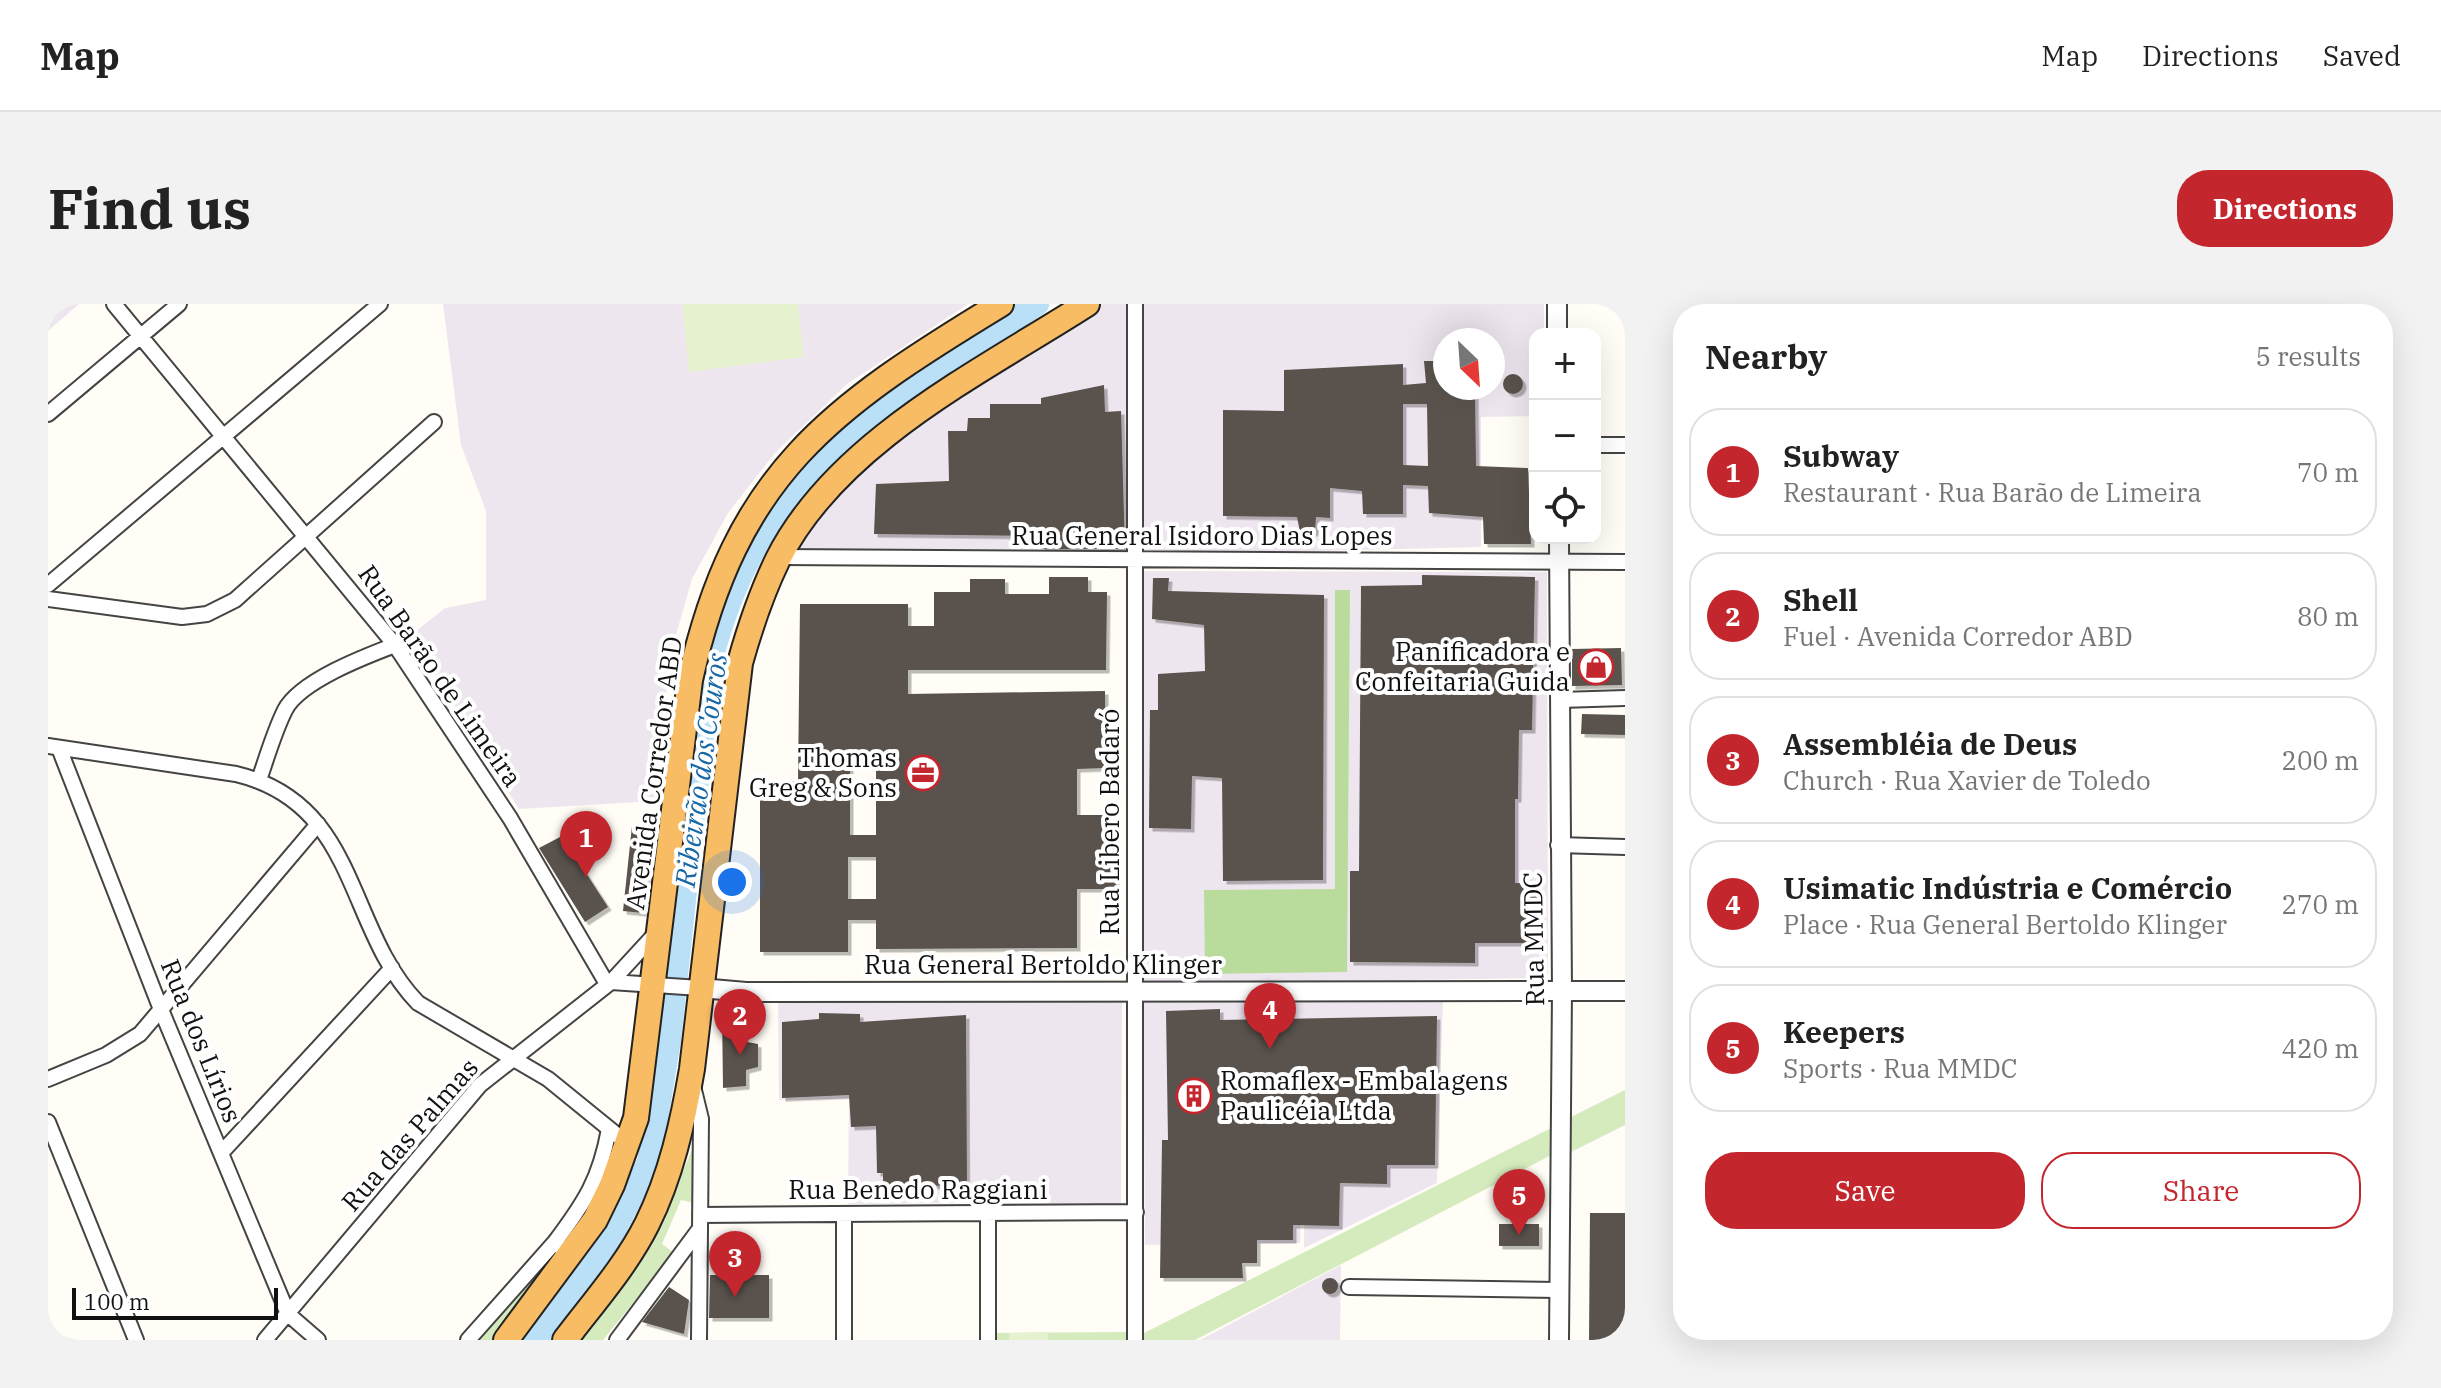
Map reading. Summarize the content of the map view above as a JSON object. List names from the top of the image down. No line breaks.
{"streets":{"highway":["Avenida Corredor ABD"],"street":["Rua General Isidoro Dias Lopes","Rua Barão de Limeira","Rua Libero Badaró","Rua MMDC","Rua General Bertoldo Klinger","Rua dos Lírios","Rua das Palmas","Rua Benedo Raggiani"]},"crossings":[["Rua General Isidoro Dias Lopes","Rua Libero Badaró"],["Rua General Isidoro Dias Lopes","Rua MMDC"],["Rua Barão de Limeira","Rua das Palmas"],["Avenida Corredor ABD","Rua General Bertoldo Klinger"],["Avenida Corredor ABD","Rua das Palmas"],["Rua Libero Badaró","Rua General Bertoldo Klinger"],["Rua Libero Badaró","Rua Benedo Raggiani"],["Rua MMDC","Rua General Bertoldo Klinger"],["Rua dos Lírios","Rua das Palmas"]],"water":["Ribeirão dos Couros"],"places":{"shop":["Panificadora e Confeitaria Guida"],"office":["Thomas Greg & Sons"],"building":["Romaflex - Embalagens Paulicéia Ltda"]},"scale_bar":"100 m","north":"bottom right","page":{"header":"Map","nav":["Map","Directions","Saved"],"buttons":["Directions",["Save","Share"]],"title":"Find us","heading":["Nearby","5 results"],"map_buttons":["+","−"],"list":[{"mark":"1","name":"Subway","note":"Restaurant · Rua Barão de Limeira","value":"70 m"},{"mark":"2","name":"Shell","note":"Fuel · Avenida Corredor ABD","value":"80 m"},{"mark":"3","name":"Assembléia de Deus","note":"Church · Rua Xavier de Toledo","value":"200 m"},{"mark":"4","name":"Usimatic Indústria e Comércio","note":"Place · Rua General Bertoldo Klinger","value":"270 m"},{"mark":"5","name":"Keepers","note":"Sports · Rua MMDC","value":"420 m"}],"pins":["1","4","2","5","3"],"scale":"100 m"}}
